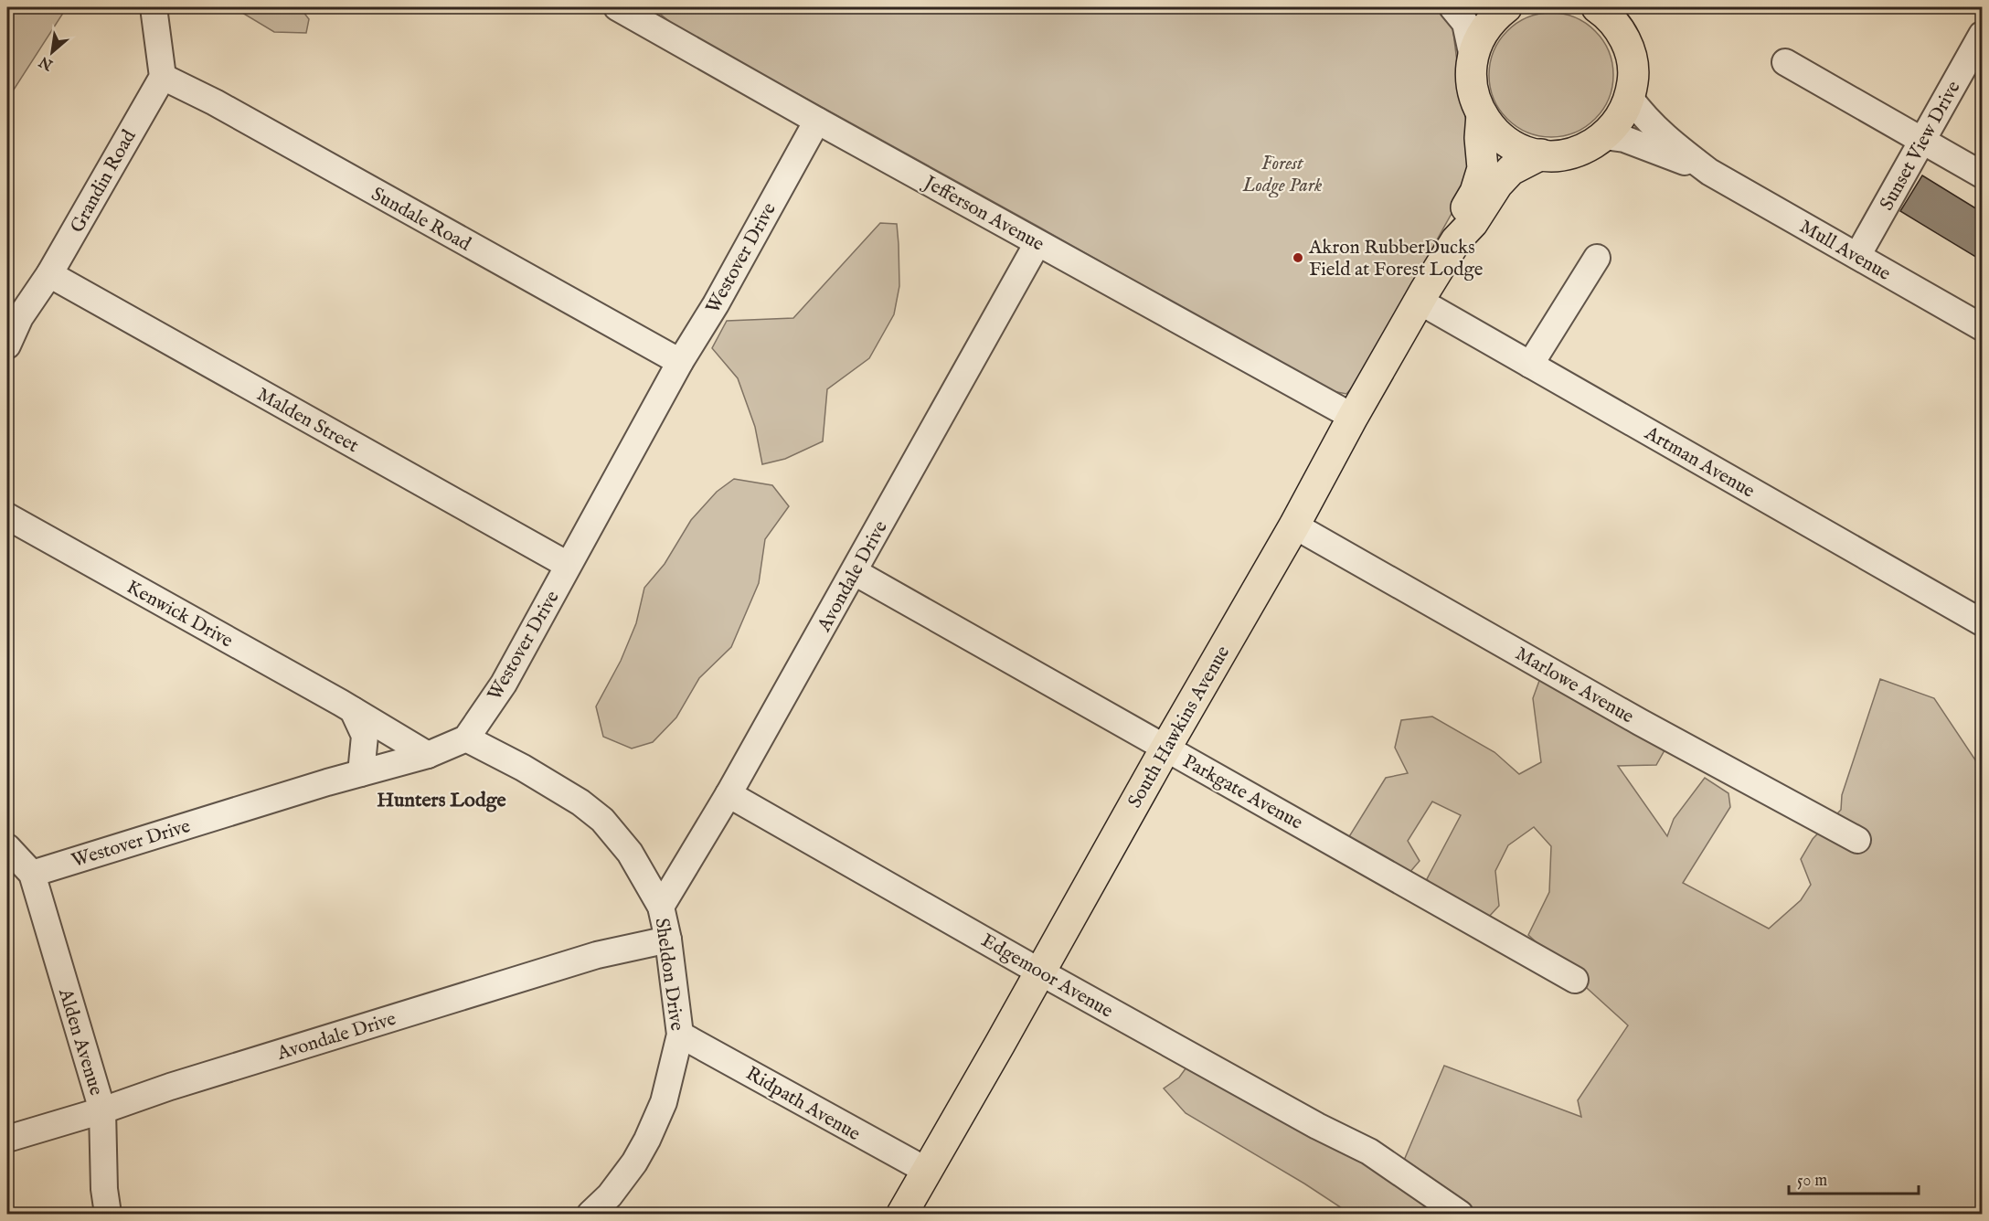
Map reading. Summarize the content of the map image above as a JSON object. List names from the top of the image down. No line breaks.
{"streets":{"main road":["South Hawkins Avenue"],"street":["Sunset View Drive","Grandin Road","Jefferson Avenue","Sundale Road","Mull Avenue","Westover Drive","Malden Street","Artman Avenue","Avondale Drive","Kenwick Drive","Marlowe Avenue","Parkgate Avenue","Sheldon Drive","Edgemoor Avenue","Alden Avenue","Ridpath Avenue"]},"crossings":[["Sunset View Drive","Mull Avenue"],["Grandin Road","Sundale Road"],["Grandin Road","Malden Street"],["Jefferson Avenue","Westover Drive"],["Jefferson Avenue","Avondale Drive"],["Jefferson Avenue","South Hawkins Avenue"],["Sundale Road","Westover Drive"],["Westover Drive","Malden Street"],["Westover Drive","Kenwick Drive"],["Westover Drive","Sheldon Drive"],["Westover Drive","Alden Avenue"],["Artman Avenue","South Hawkins Avenue"],["Avondale Drive","Parkgate Avenue"],["Avondale Drive","Sheldon Drive"],["Avondale Drive","Edgemoor Avenue"],["Avondale Drive","Alden Avenue"],["Marlowe Avenue","South Hawkins Avenue"],["South Hawkins Avenue","Parkgate Avenue"],["South Hawkins Avenue","Edgemoor Avenue"],["South Hawkins Avenue","Ridpath Avenue"],["Sheldon Drive","Ridpath Avenue"]],"districts":["Hunters Lodge"],"parks":["Forest Lodge Park"],"places":["Akron RubberDucks Field at Forest Lodge"],"scale_bar":"50 m","north":"bottom left"}
